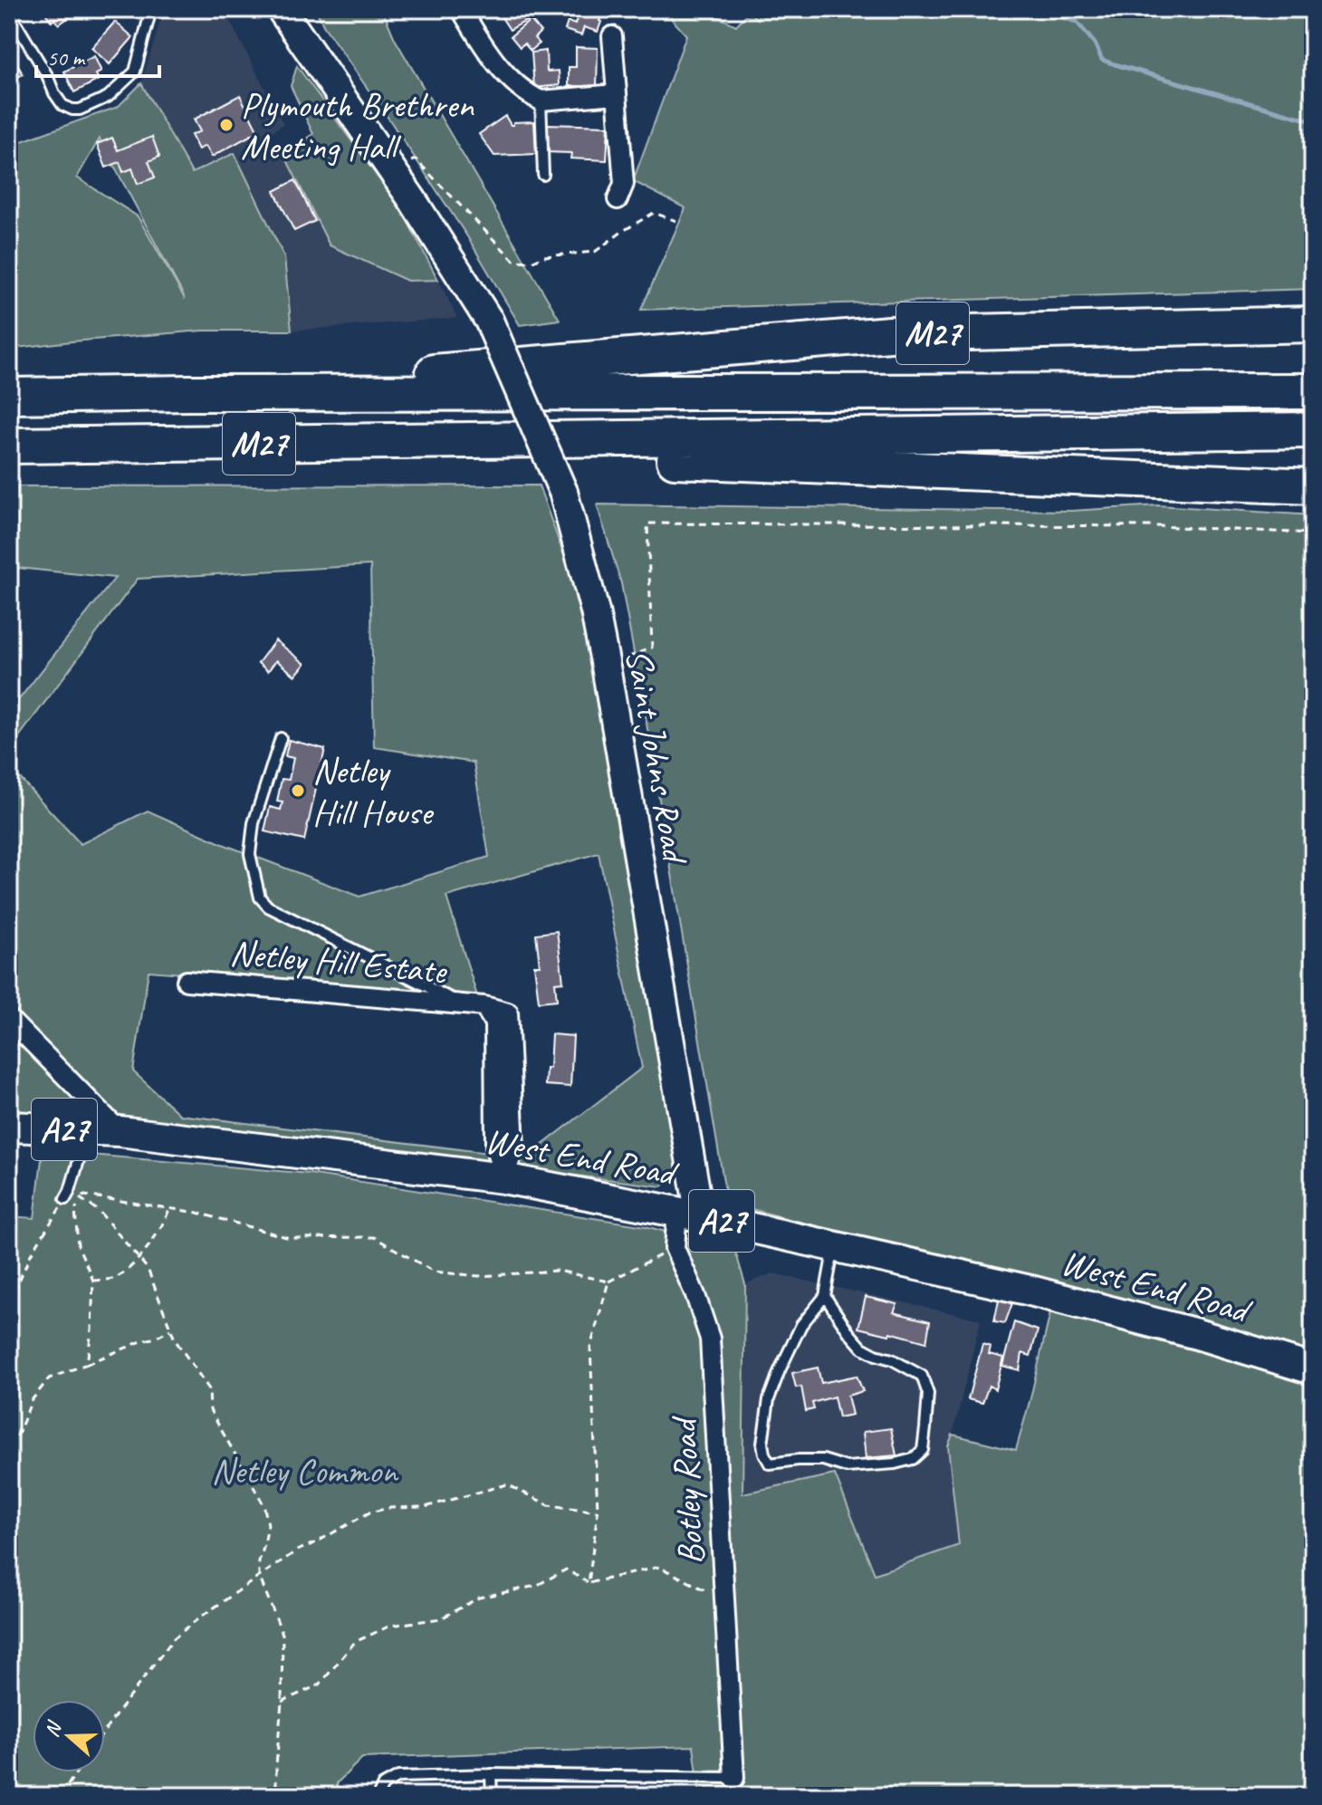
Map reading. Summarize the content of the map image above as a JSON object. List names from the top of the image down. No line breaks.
{"streets":{"highway":["M27"],"main road":["Saint Johns Road","A27","West End Road"],"street":["Netley Hill Estate","Botley Road"]},"crossings":[["Saint Johns Road","West End Road"],["Saint Johns Road","Botley Road"],["Netley Hill Estate","West End Road"],["A27","West End Road"],["West End Road","Botley Road"]],"parks":["Netley Common"],"places":["Plymouth Brethren Meeting Hall","Netley Hill House"],"scale_bar":"50 m","north":"left"}
